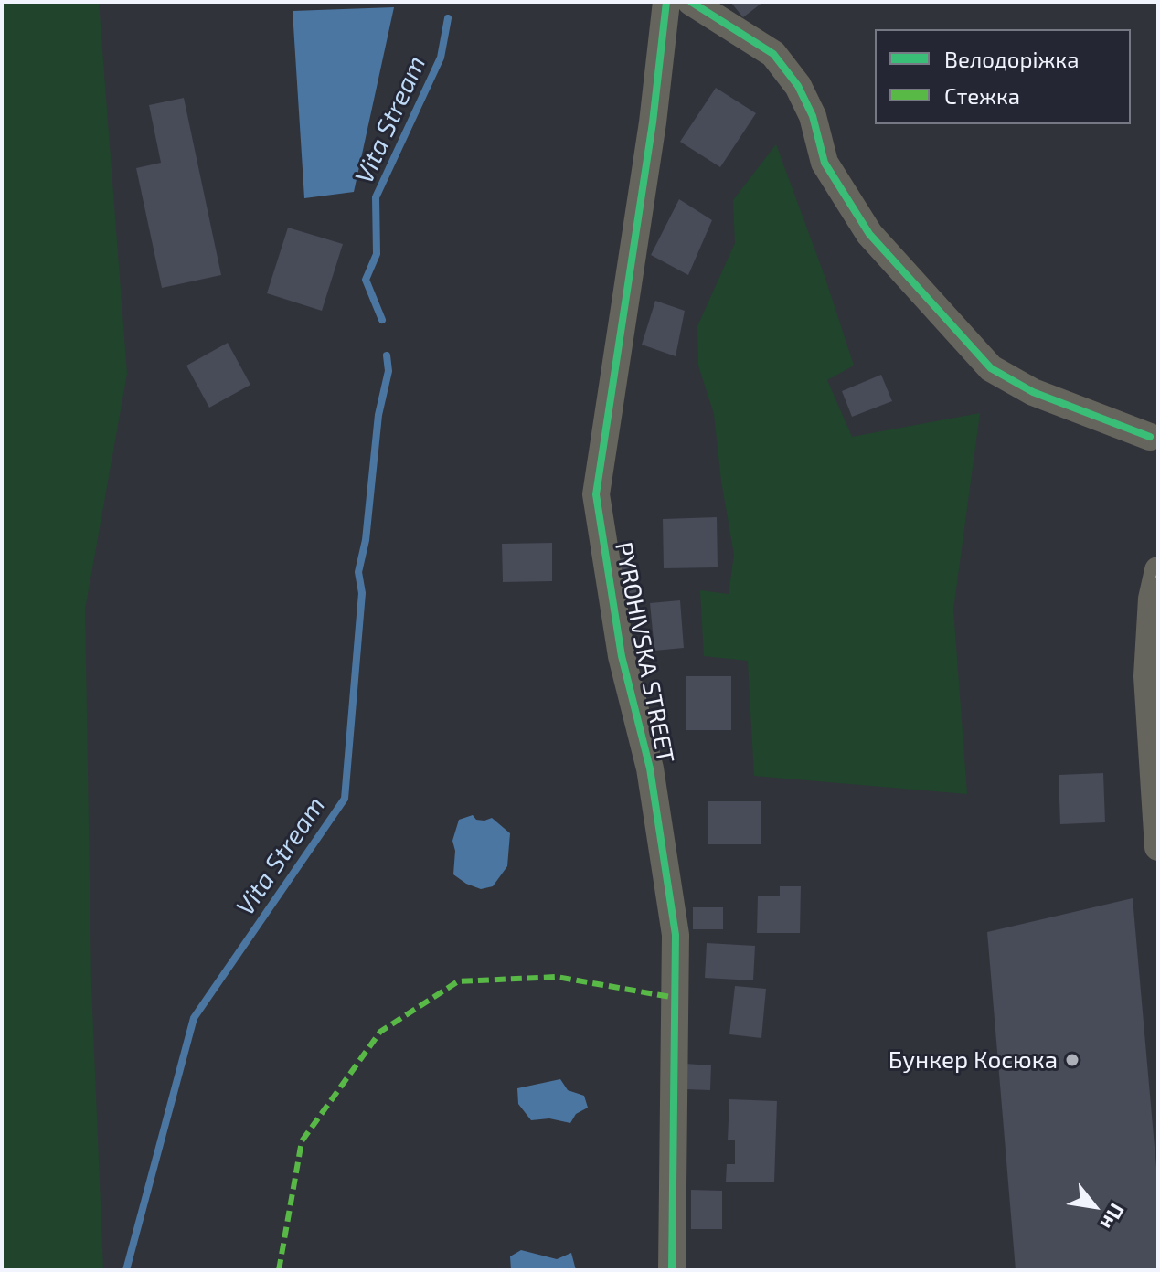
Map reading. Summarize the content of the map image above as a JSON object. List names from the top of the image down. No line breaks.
{"streets":{"street":["PYROHIVSKA STREET"]},"water":["Vita Stream"],"places":["Бункер Косюка"],"legend":["Велодоріжка","Стежка"],"north":"bottom right"}
